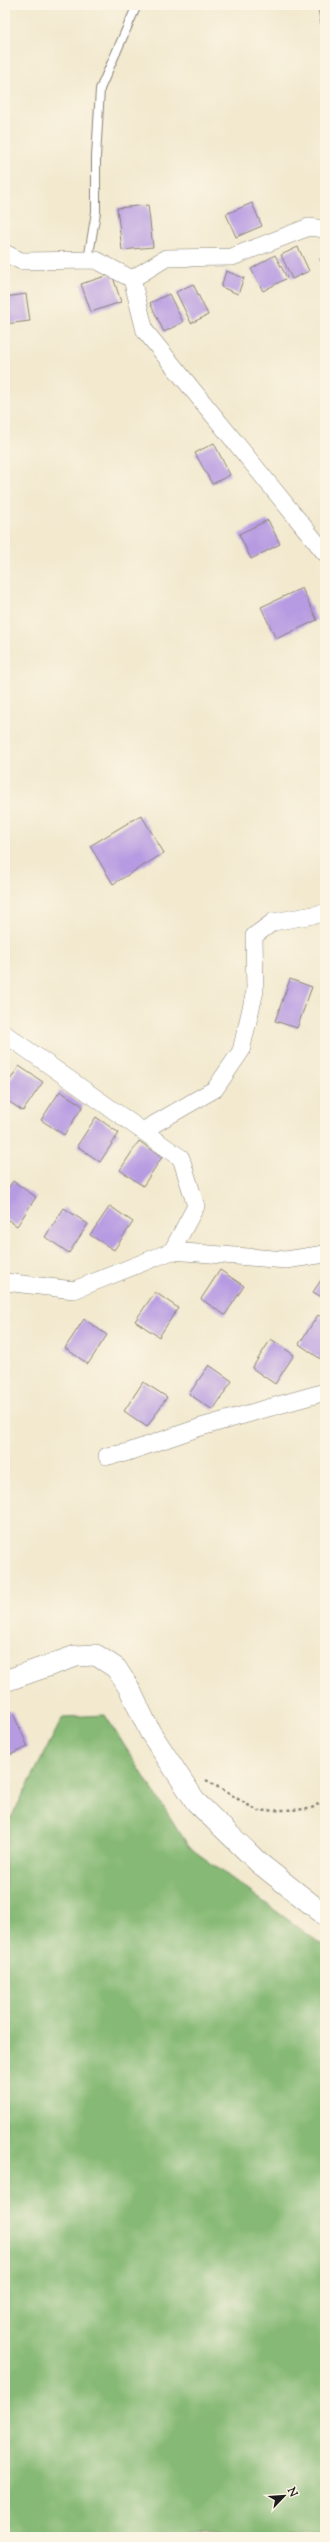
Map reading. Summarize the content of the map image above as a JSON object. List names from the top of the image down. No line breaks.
{"north":"top right"}
